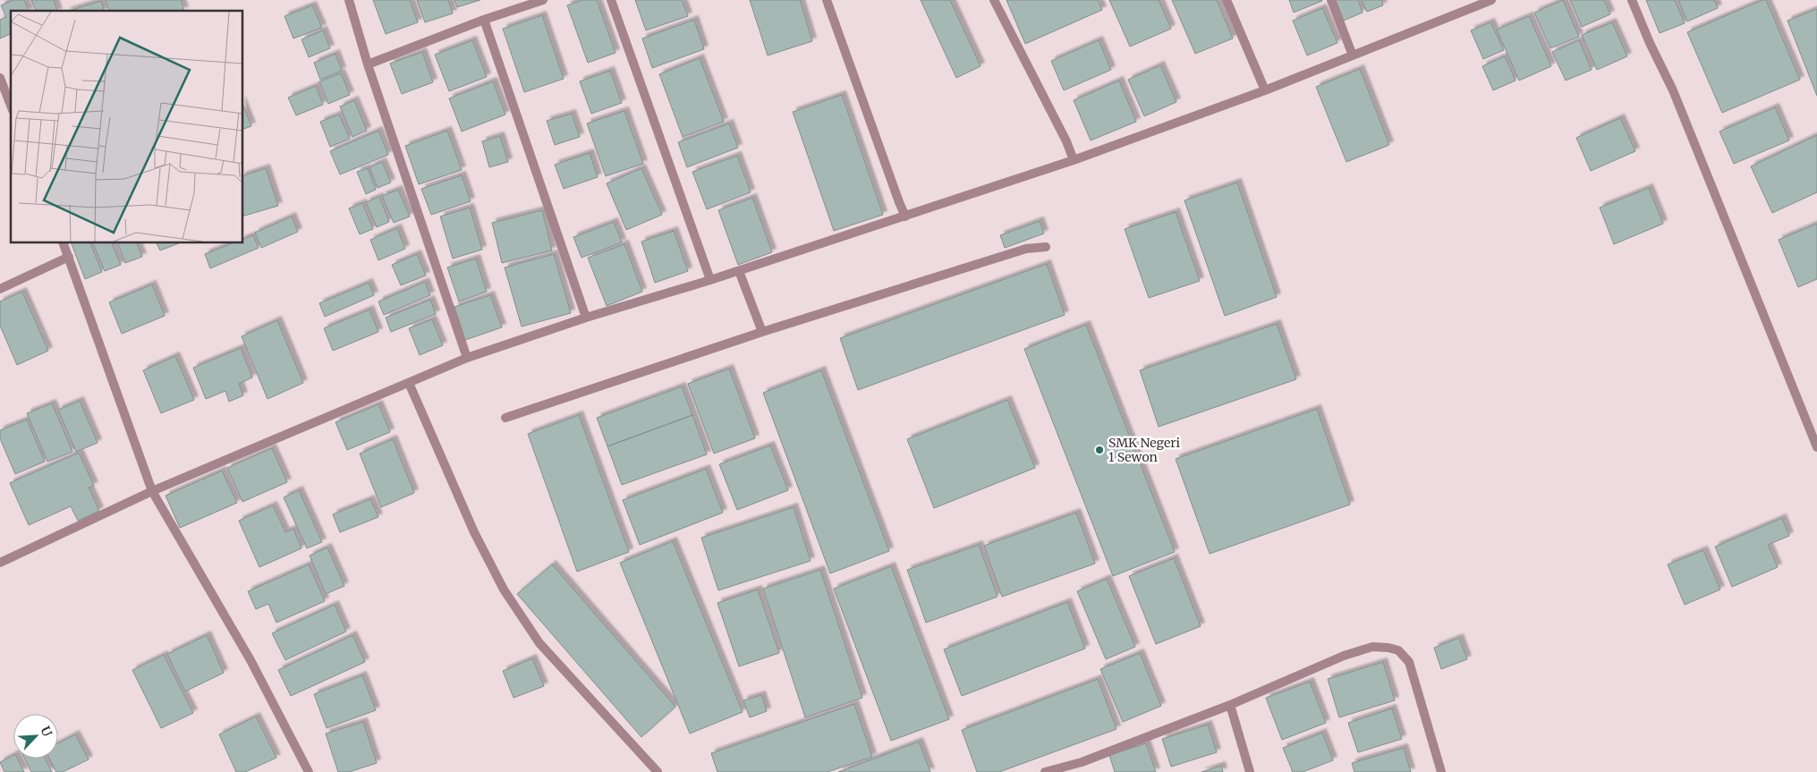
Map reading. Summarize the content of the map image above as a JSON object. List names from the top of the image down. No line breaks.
{"places":["SMK Negeri 1 Sewon"],"north":"top right"}
